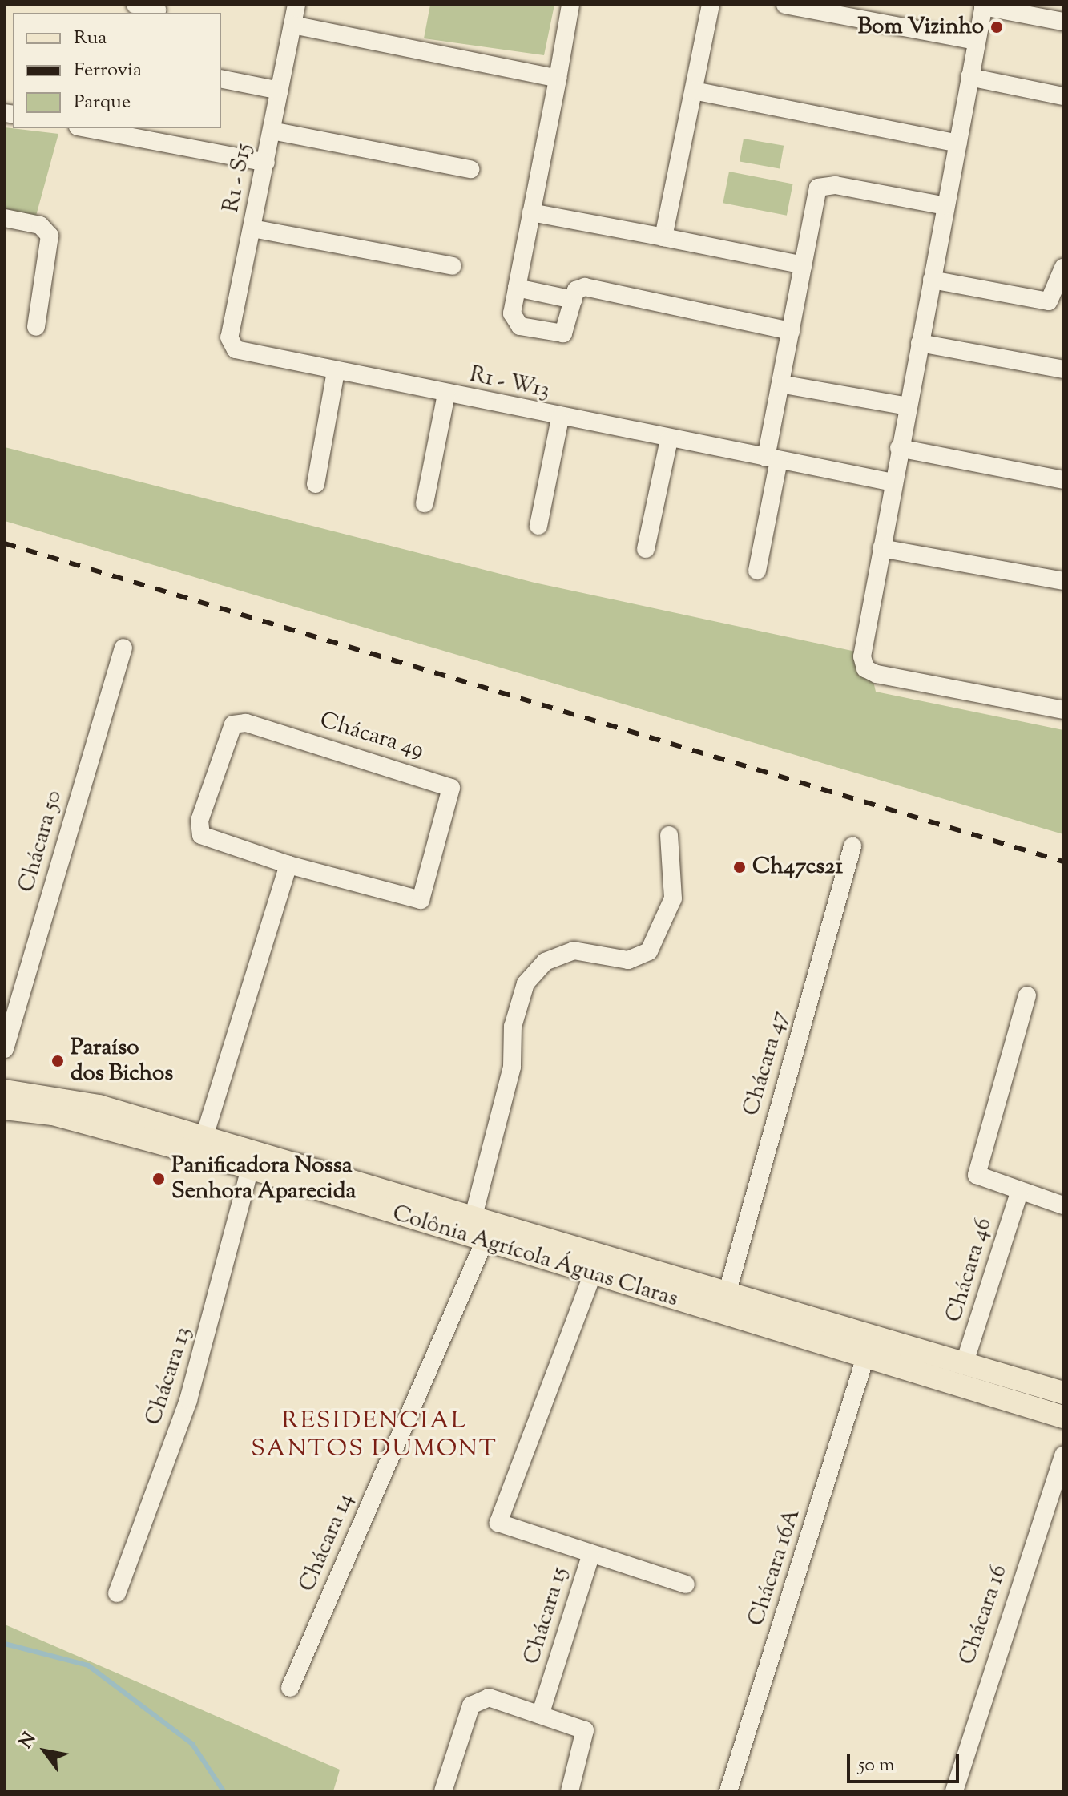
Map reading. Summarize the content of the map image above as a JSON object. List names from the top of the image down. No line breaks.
{"streets":{"main road":["Colônia Agrícola Águas Claras"],"street":["R1 - S15","R1 - W13","Chácara 49","Chácara 50","Chácara 47","Chácara 46","Chácara 13","Chácara 14","Chácara 16A","Chácara 16","Chácara 15"]},"crossings":[["R1 - S15","R1 - W13"],["Chácara 47","Colônia Agrícola Águas Claras"],["Colônia Agrícola Águas Claras","Chácara 46"],["Colônia Agrícola Águas Claras","Chácara 13"],["Colônia Agrícola Águas Claras","Chácara 14"],["Colônia Agrícola Águas Claras","Chácara 16A"],["Colônia Agrícola Águas Claras","Chácara 15"]],"districts":["RESIDENCIAL SANTOS DUMONT"],"places":["Bom Vizinho","Ch47cs21","Paraíso dos Bichos","Panificadora Nossa Senhora Aparecida"],"legend":["Rua","Ferrovia","Parque"],"scale_bar":"50 m","north":"top left"}
